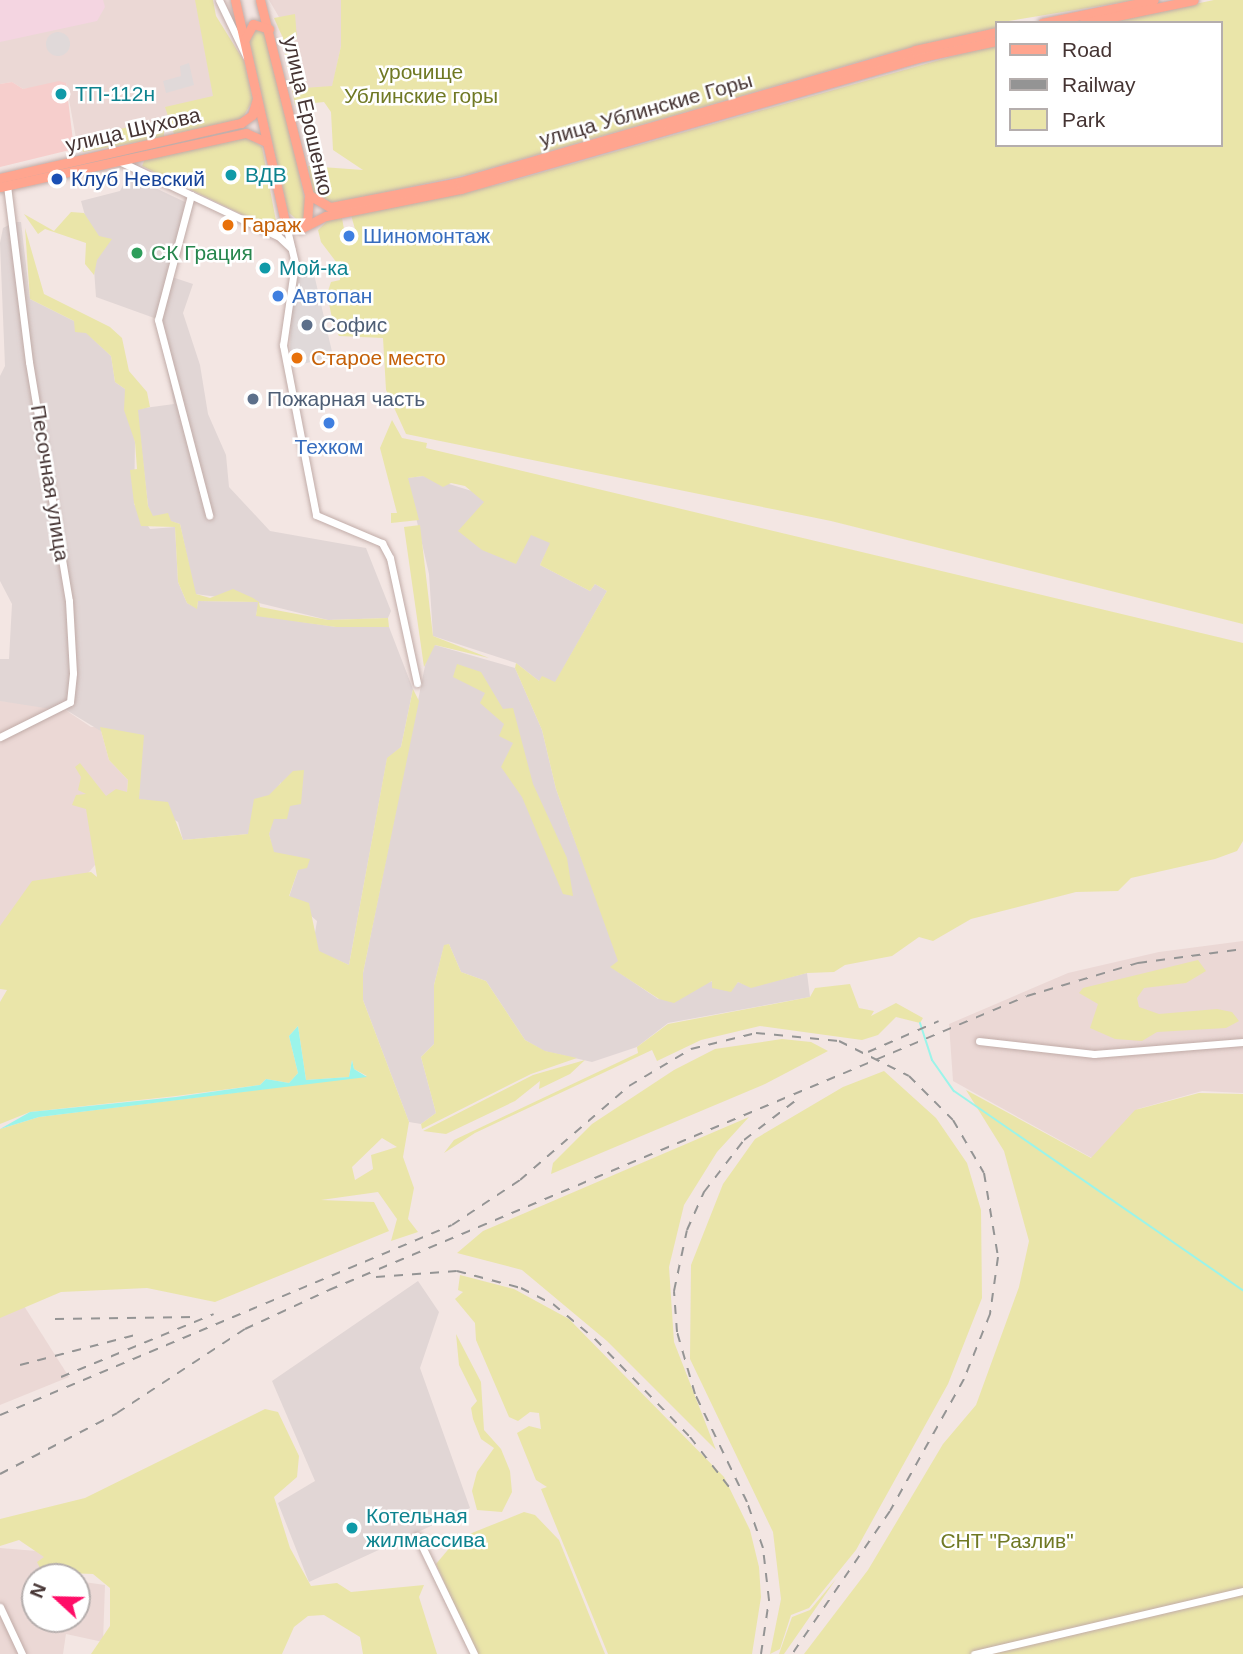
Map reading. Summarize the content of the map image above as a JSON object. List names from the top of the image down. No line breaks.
{"streets":{"main road":["улица Ублинские Горы","улица Ерошенко","улица Шухова"],"street":["Песочная улица"]},"crossings":[["улица Ублинские Горы","улица Ерошенко"],["улица Шухова","Песочная улица"]],"parks":["урочище Ублинские горы","СНТ \"Разлив\""],"places":["ТП-112н","ВДВ","Клуб Невский","Гараж","Шиномонтаж","СК Грация","Мой-ка","Автопан","Софис","Старое место","Пожарная часть","Техком","Котельная жилмассива"],"legend":["Road","Railway","Park"],"north":"left"}
